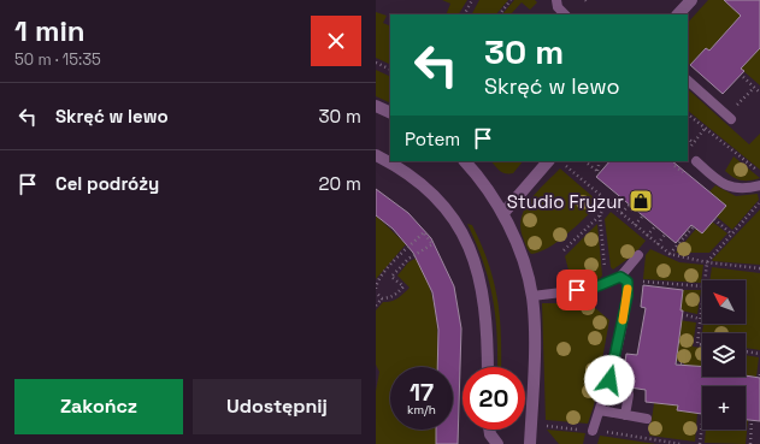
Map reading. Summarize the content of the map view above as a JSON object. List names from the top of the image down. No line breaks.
{"places":{"shop":["Studio Fryzur"]},"north":"top left","page":{"heading":["1 min","50 m · 15:35"],"turn":["30 m","Skręć w lewo"],"list":[{"name":"Skręć w lewo","value":"30 m"},{"name":"Cel podróży","value":"20 m"}],"then":"Potem","map_buttons":"+","speed":"17 km/h","limit":"20","buttons":["Zakończ","Udostępnij"]}}
